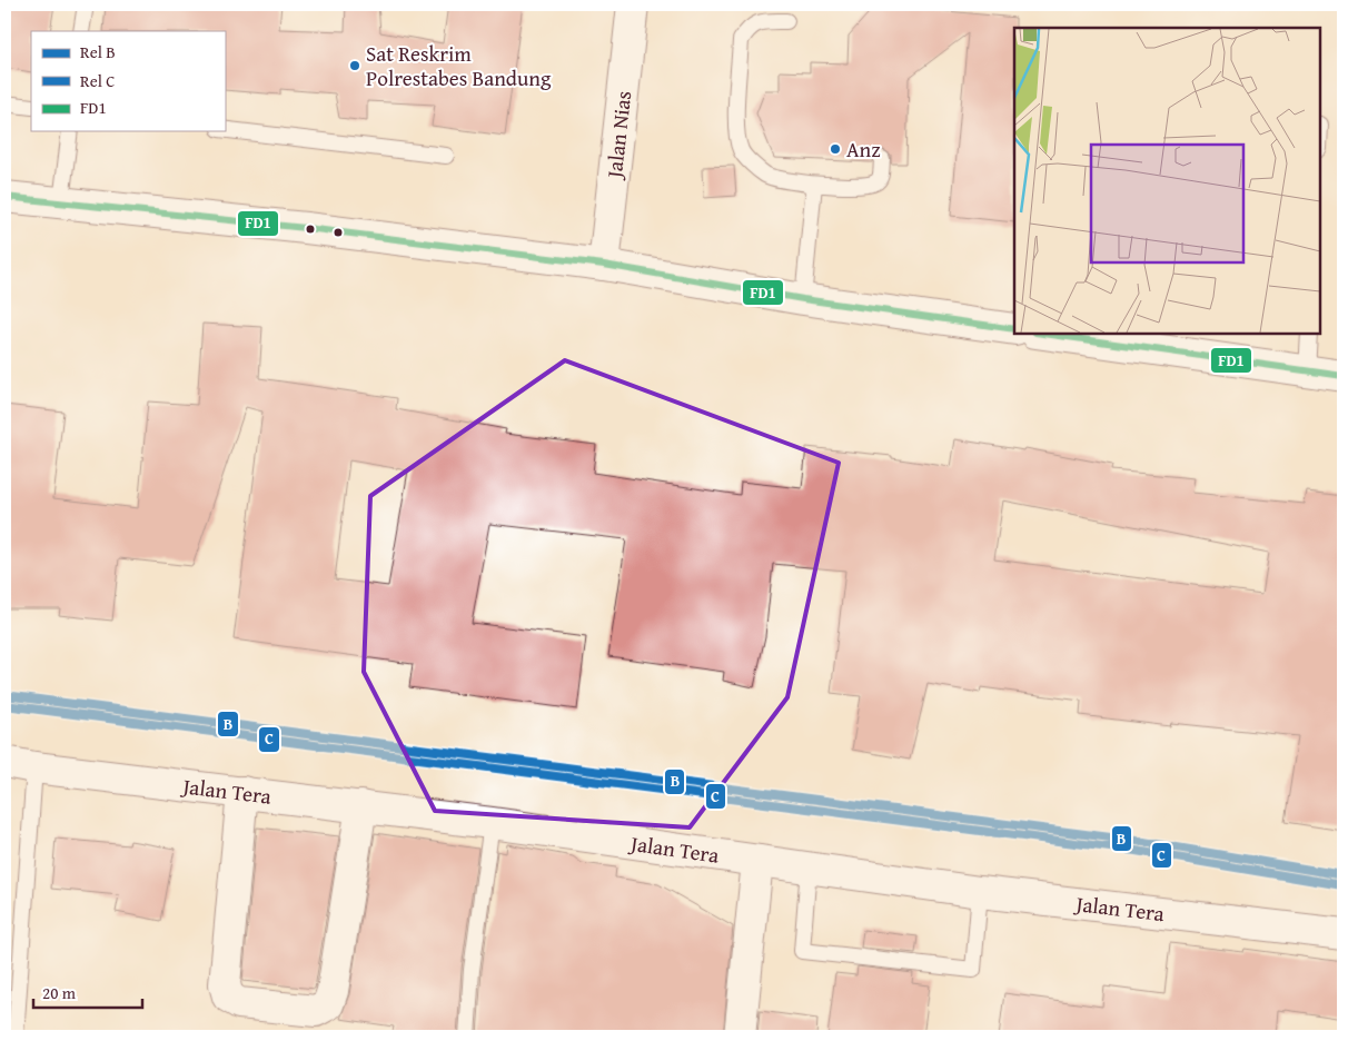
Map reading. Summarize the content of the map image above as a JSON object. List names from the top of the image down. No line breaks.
{"streets":{"street":["Jalan Nias","Jalan Tera"]},"places":["Sat Reskrim Polrestabes Bandung","Anz"],"lines":["transit line FD1","rail line B","rail line C"],"legend":["Rel B","Rel C","FD1"],"scale_bar":"20 m"}
